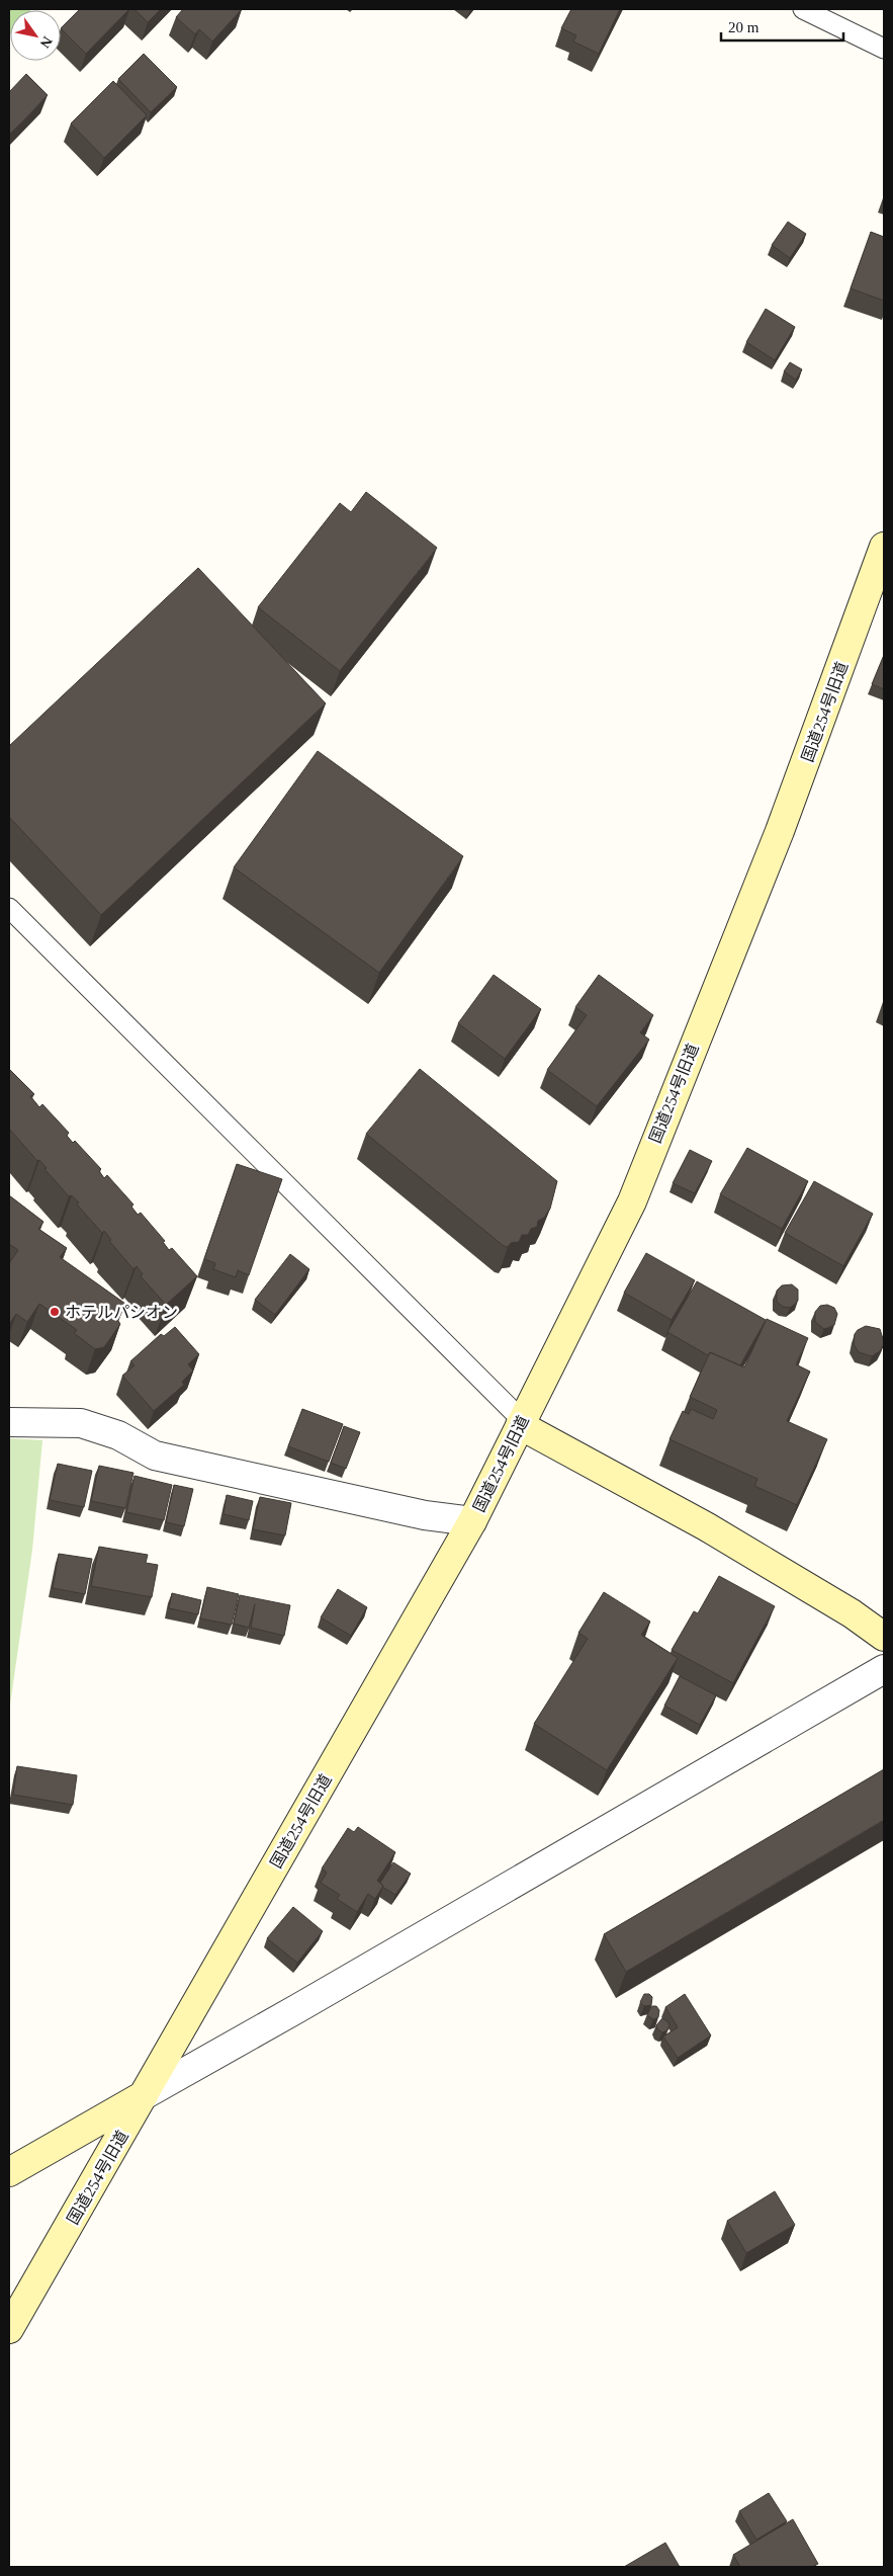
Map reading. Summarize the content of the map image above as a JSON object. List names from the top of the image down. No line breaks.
{"streets":{"street":["国道254号旧道"]},"places":["ホテルパシオン"],"scale_bar":"20 m","north":"bottom right"}
